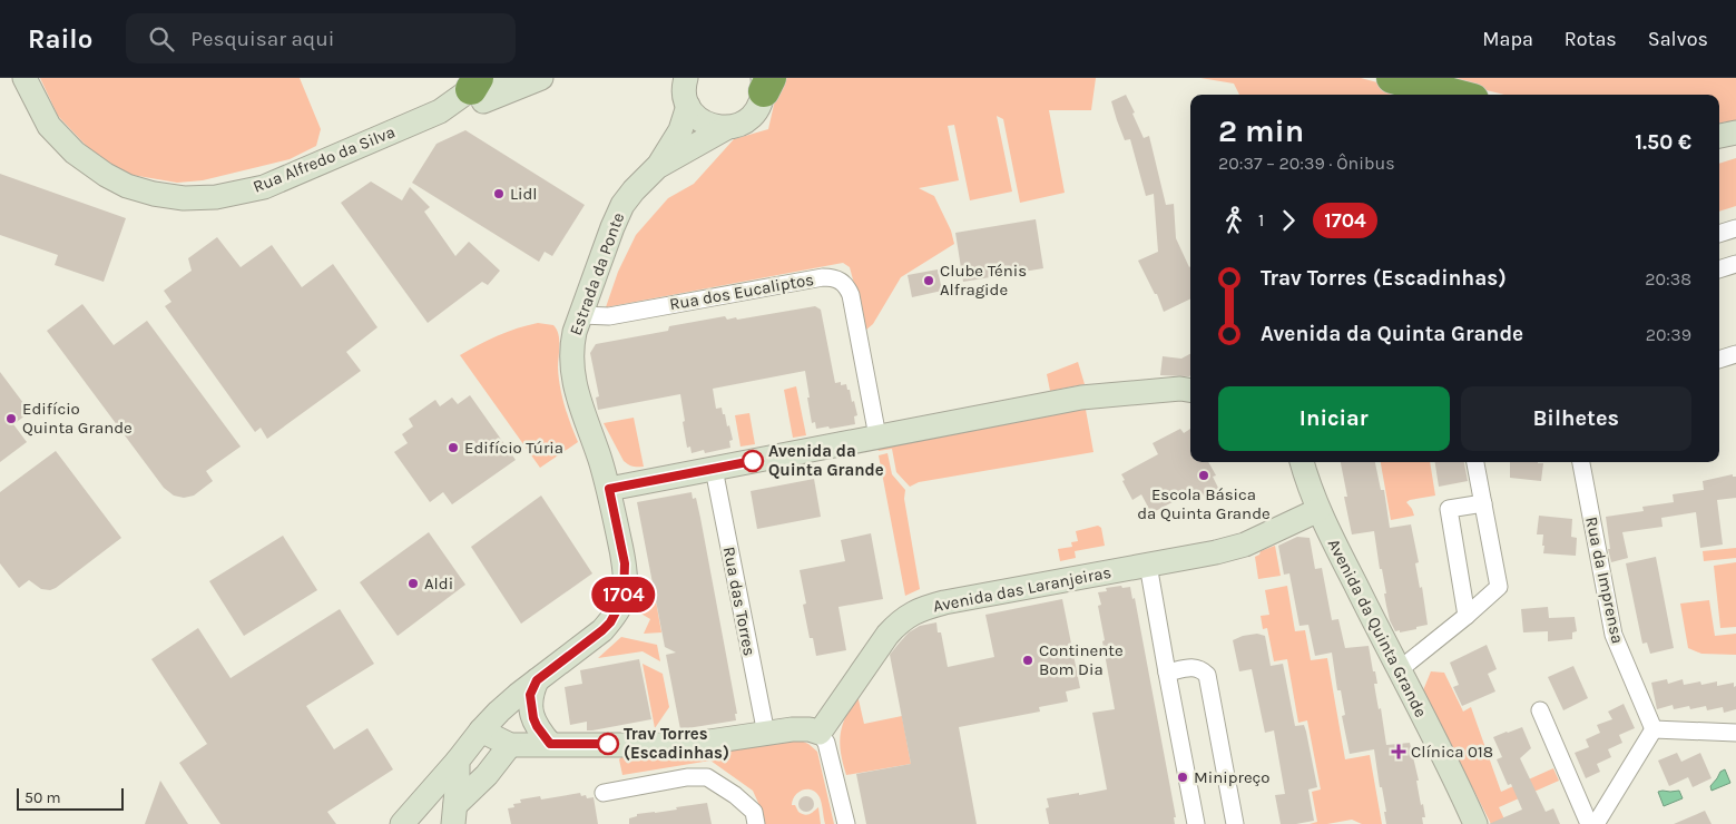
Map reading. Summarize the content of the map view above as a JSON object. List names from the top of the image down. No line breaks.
{"streets":{"street":["Rua Alfredo da Silva","Estrada da Ponte","Rua dos Eucaliptos","Rua da Imprensa","Avenida das Laranjeiras","Rua das Torres","Avenida da Quinta Grande"]},"crossings":[["Estrada da Ponte","Rua dos Eucaliptos"],["Avenida das Laranjeiras","Avenida da Quinta Grande"]],"places":{"other":["Lidl","Clube Ténis Alfragide","Edifício Quinta Grande","Edifício Túria","Avenida da Quinta Grande","Escola Básica da Quinta Grande","Aldi","Continente Bom Dia","Trav Torres (Escadinhas)","Minipreço"],"health":["Clínica 018"]},"lines":["bus line 1704"],"scale_bar":"50 m","page":{"header":"Railo","search":"Pesquisar aqui","nav":["Mapa","Rotas","Salvos"],"on_map":"1704","heading":["2 min","20:37 – 20:39 · Ônibus","1.50 €"],"legs":["1","1704"],"list":[{"name":"Trav Torres (Escadinhas)","value":"20:38"},{"name":"Avenida da Quinta Grande","value":"20:39"}],"buttons":["Iniciar","Bilhetes"],"scale":"50 m"}}
